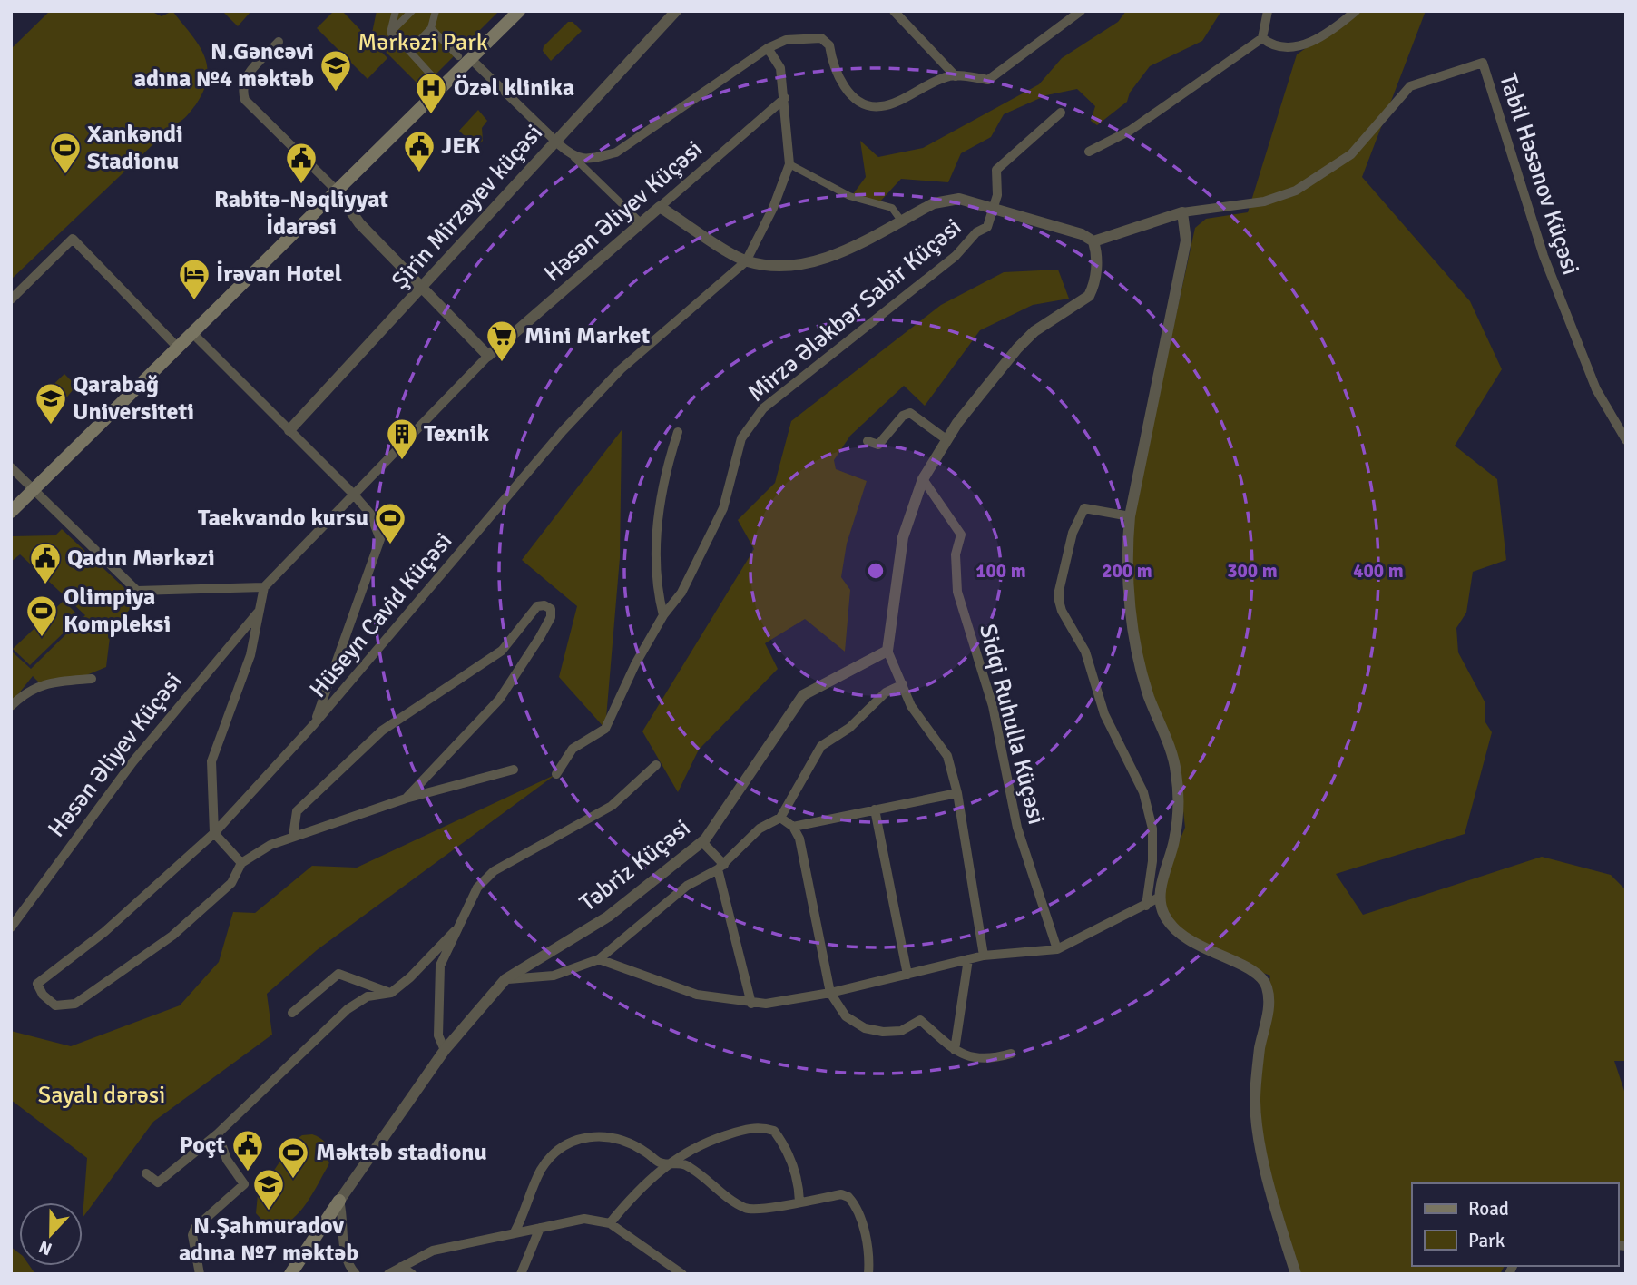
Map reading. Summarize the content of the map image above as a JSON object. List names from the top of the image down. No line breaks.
{"streets":{"street":["Tabil Həsənov Küçəsi","Şirin Mirzəyev küçəsi","Həsən Əliyev Küçəsi","Mirzə Ələkbər Sabir Küçəsi","Hüseyn Cavid Küçəsi","Sidqi Ruhulla Küçəsi","Təbriz Küçəsi"]},"crossings":[["Həsən Əliyev Küçəsi","Hüseyn Cavid Küçəsi"]],"parks":["Mərkəzi Park","Sayalı dərəsi"],"places":{"school or university":["N.Gəncəvi adına №4 məktəb","Qarabağ Universiteti","N.Şahmuradov adına №7 məktəb"],"hospital":["Özəl klinika"],"public building":["JEK","Rabitə-Nəqliyyat İdarəsi","Qadın Mərkəzi","Poçt"],"sports":["Xankəndi Stadionu","Taekvando kursu","Olimpiya Kompleksi","Məktəb stadionu"],"hotel":["İrəvan Hotel"],"supermarket":["Mini Market"],"building":["Texnik"]},"legend":["Road","Park"],"north":"bottom","rings":["100 m","200 m","300 m","400 m"]}
